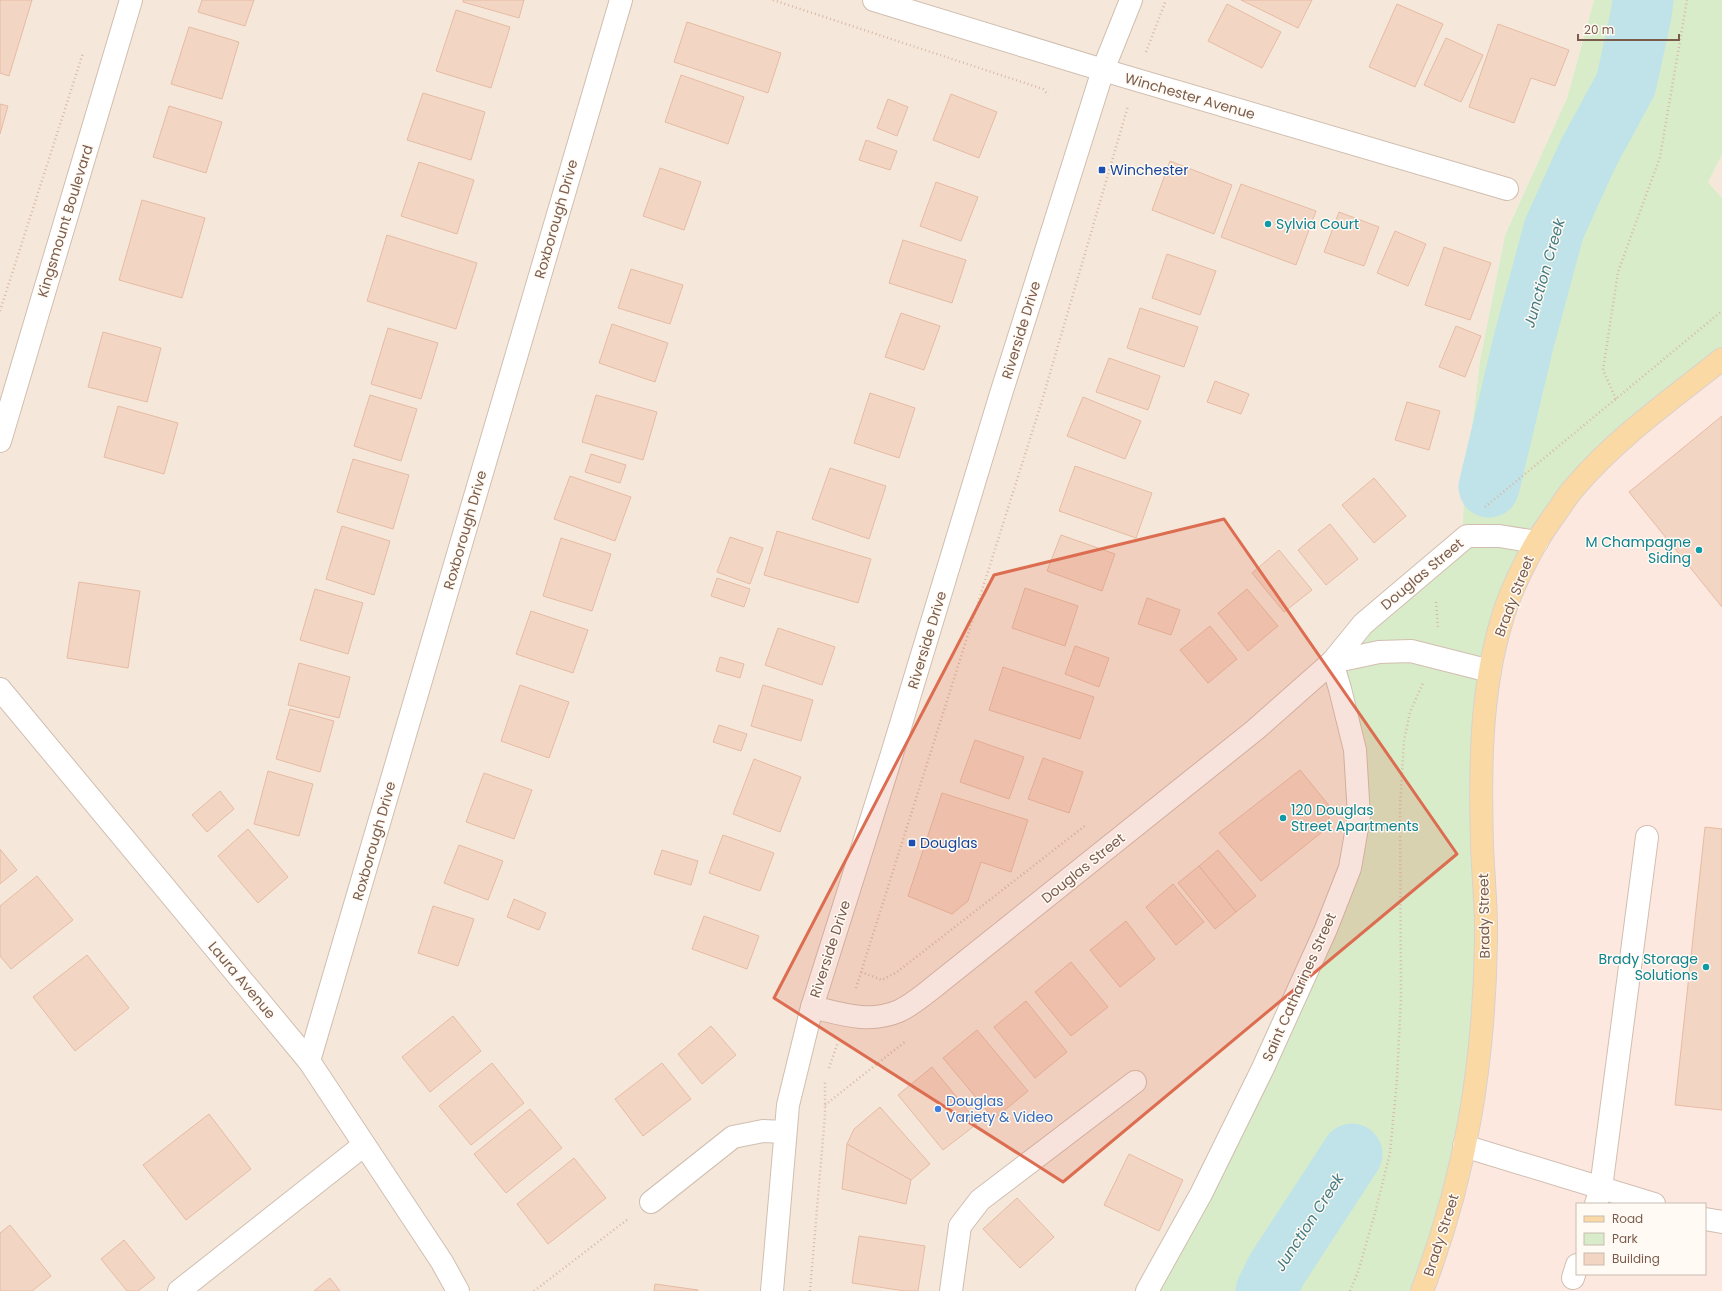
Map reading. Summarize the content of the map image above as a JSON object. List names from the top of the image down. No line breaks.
{"streets":{"main road":["Brady Street"],"street":["Winchester Avenue","Roxborough Drive","Kingsmount Boulevard","Riverside Drive","Douglas Street","Laura Avenue","Saint Catharines Street"]},"crossings":[["Winchester Avenue","Riverside Drive"],["Roxborough Drive","Laura Avenue"],["Riverside Drive","Douglas Street"],["Douglas Street","Brady Street"],["Douglas Street","Saint Catharines Street"]],"water":["Junction Creek"],"places":{"transit":["Winchester","Douglas"],"other":["Sylvia Court","M Champagne Siding","120 Douglas Street Apartments","Brady Storage Solutions","Douglas Variety & Video"]},"legend":["Road","Park","Building"],"scale_bar":"20 m"}
